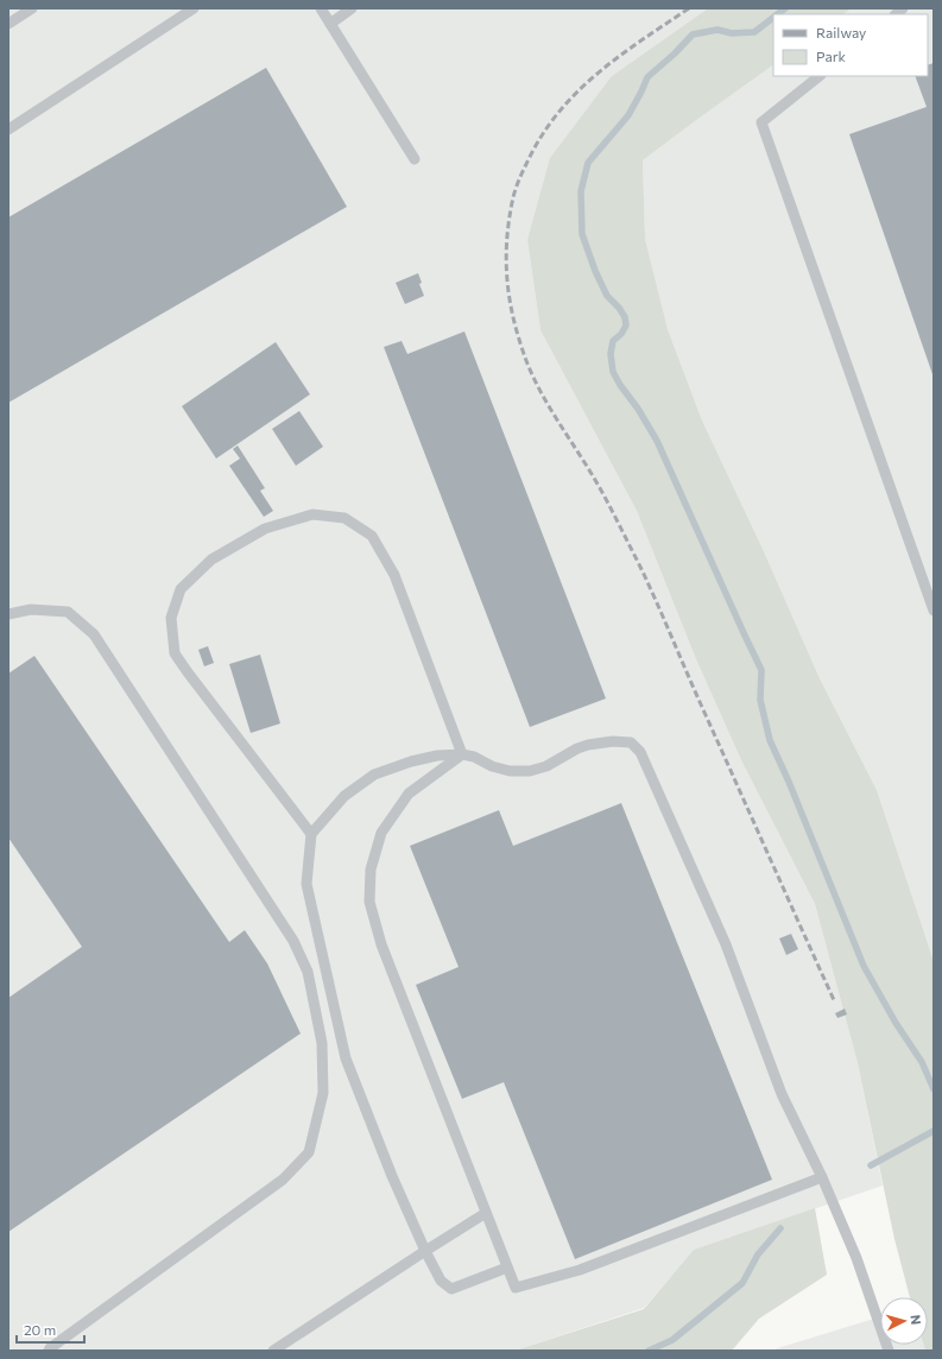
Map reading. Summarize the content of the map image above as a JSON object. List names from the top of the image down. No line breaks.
{"legend":["Railway","Park"],"scale_bar":"20 m","north":"right"}
